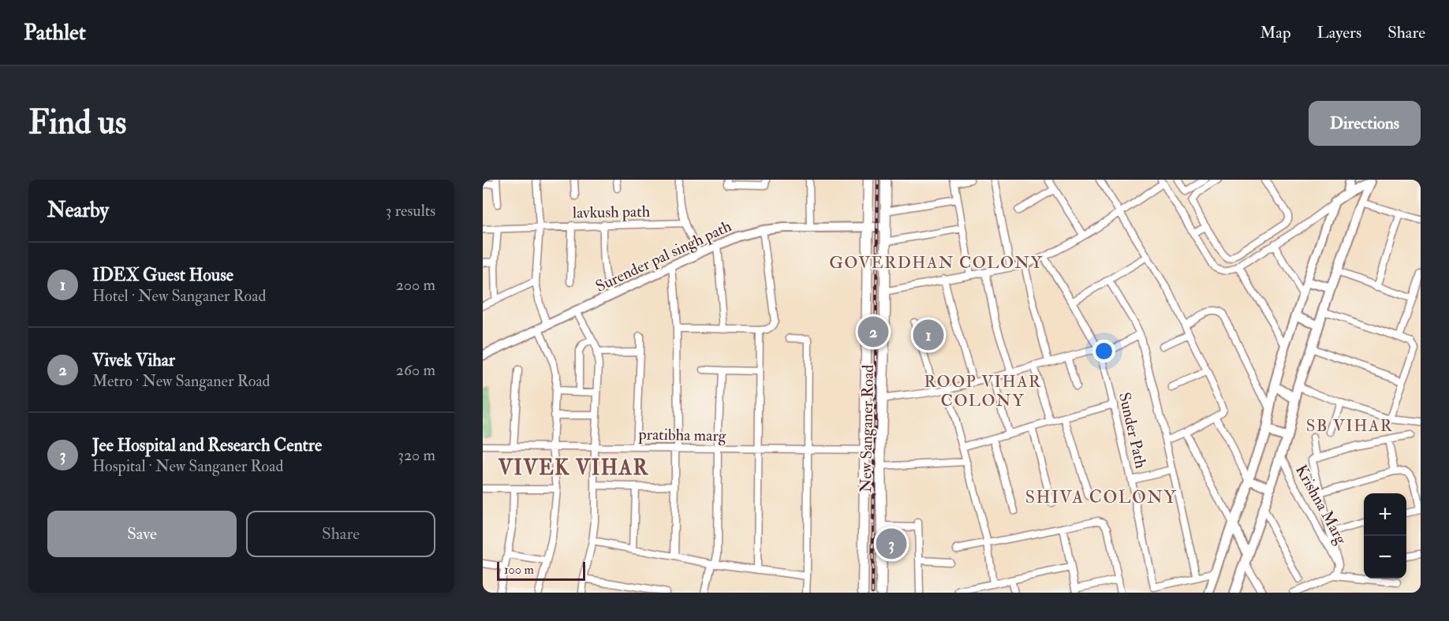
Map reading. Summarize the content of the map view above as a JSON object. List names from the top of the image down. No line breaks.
{"streets":{"main road":["New Sanganer Road"],"street":["lavkush path","Surender pal singh path","Sunder Path","pratibha marg","Krishna Marg"]},"crossings":[["Surender pal singh path","New Sanganer Road"],["New Sanganer Road","pratibha marg"]],"districts":["GOVERDHAN COLONY","ROOP VIHAR COLONY","SB VIHAR","VIVEK VIHAR","SHIVA COLONY"],"scale_bar":"100 m","page":{"header":"Pathlet","nav":["Map","Layers","Share"],"buttons":["Directions",["Save","Share"]],"title":"Find us","heading":["Nearby","3 results"],"list":[{"mark":"1","name":"IDEX Guest House","note":"Hotel · New Sanganer Road","value":"200 m"},{"mark":"2","name":"Vivek Vihar","note":"Metro · New Sanganer Road","value":"260 m"},{"mark":"3","name":"Jee Hospital and Research Centre","note":"Hospital · New Sanganer Road","value":"320 m"}],"pins":["2","1","3"],"map_buttons":["+","−"],"scale":"100 m"}}
